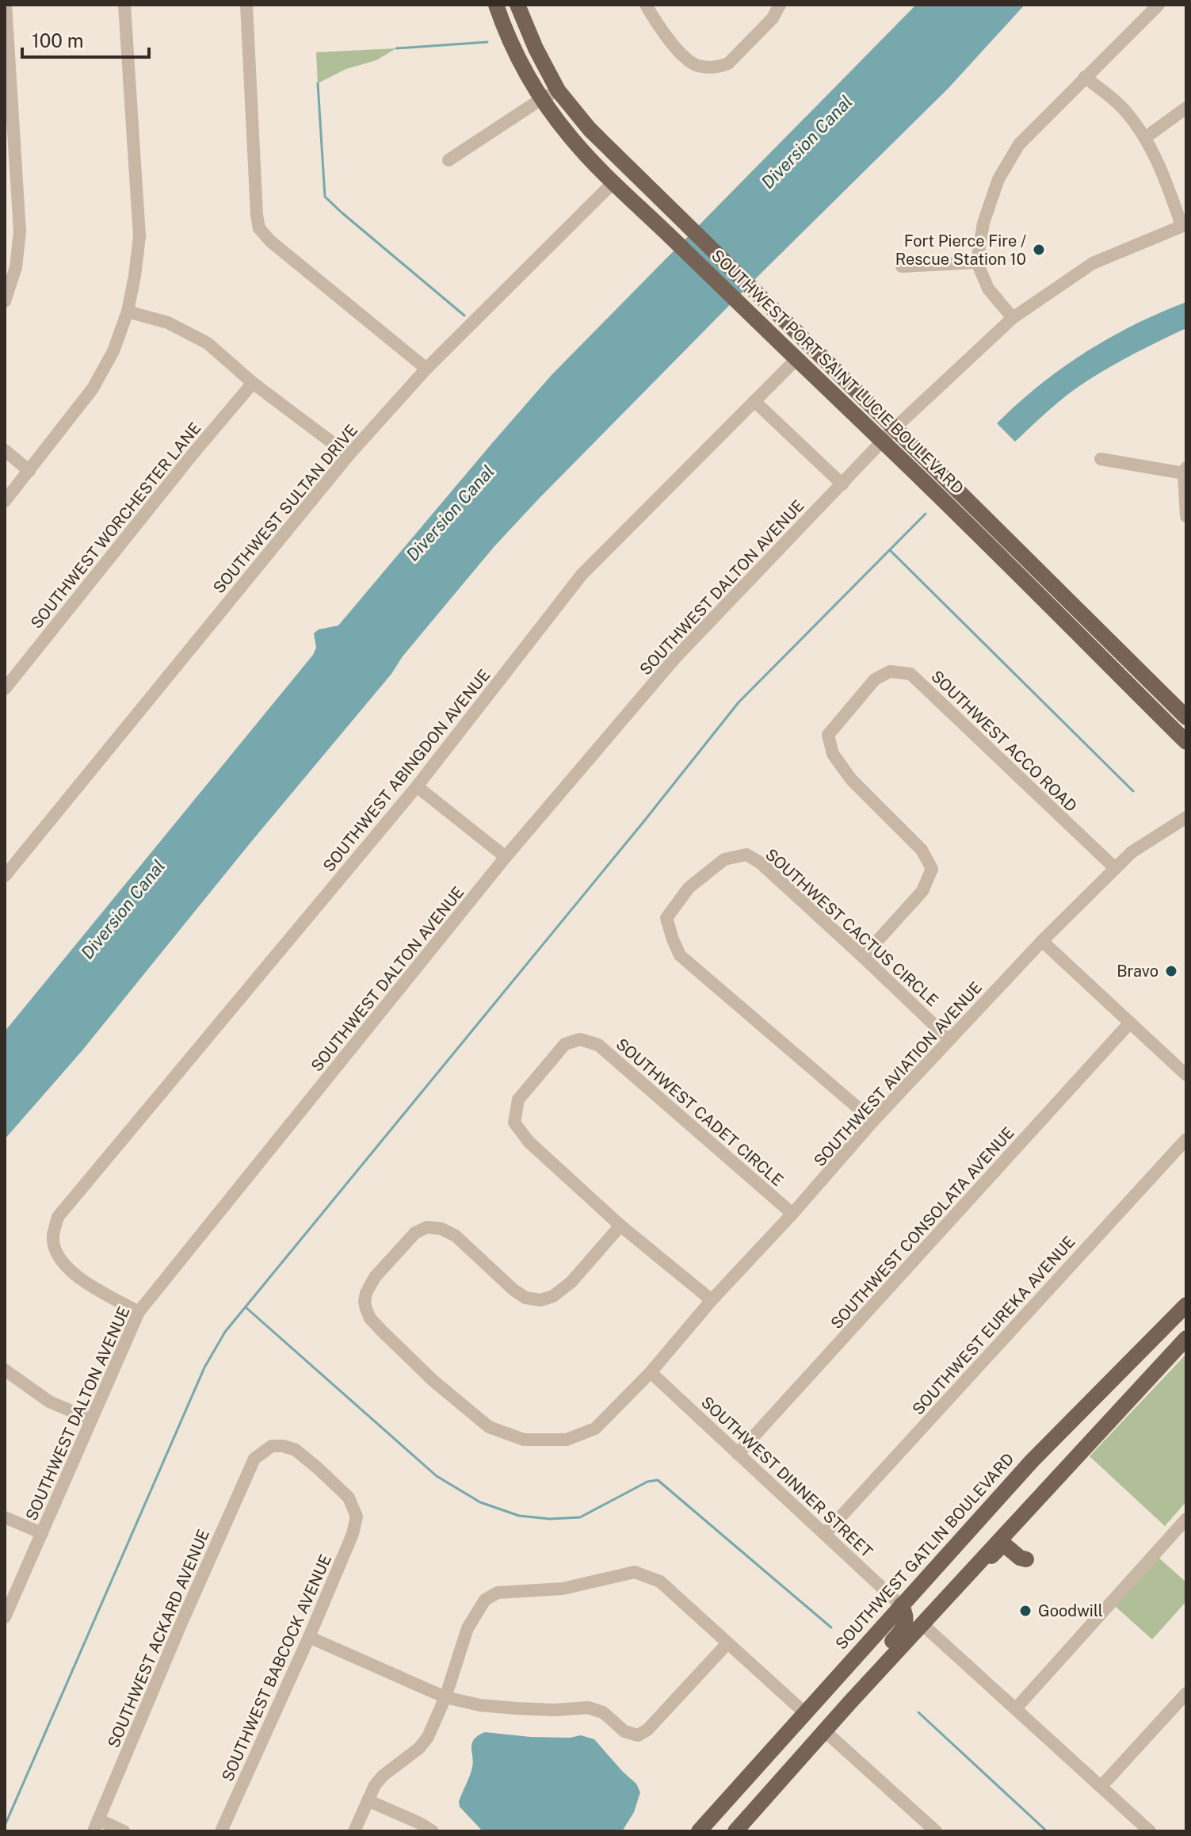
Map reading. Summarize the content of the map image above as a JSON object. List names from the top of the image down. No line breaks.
{"streets":{"main road":["SOUTHWEST PORT SAINT LUCIE BOULEVARD","SOUTHWEST GATLIN BOULEVARD"],"street":["SOUTHWEST SULTAN DRIVE","SOUTHWEST WORCHESTER LANE","SOUTHWEST DALTON AVENUE","SOUTHWEST ACCO ROAD","SOUTHWEST ABINGDON AVENUE","SOUTHWEST CACTUS CIRCLE","SOUTHWEST AVIATION AVENUE","SOUTHWEST CADET CIRCLE","SOUTHWEST CONSOLATA AVENUE","SOUTHWEST EUREKA AVENUE","SOUTHWEST DINNER STREET","SOUTHWEST ACKARD AVENUE","SOUTHWEST BABCOCK AVENUE"]},"crossings":[["SOUTHWEST PORT SAINT LUCIE BOULEVARD","SOUTHWEST SULTAN DRIVE"],["SOUTHWEST PORT SAINT LUCIE BOULEVARD","SOUTHWEST DALTON AVENUE"],["SOUTHWEST PORT SAINT LUCIE BOULEVARD","SOUTHWEST ABINGDON AVENUE"],["SOUTHWEST DALTON AVENUE","SOUTHWEST ABINGDON AVENUE"],["SOUTHWEST ACCO ROAD","SOUTHWEST CACTUS CIRCLE"],["SOUTHWEST ACCO ROAD","SOUTHWEST AVIATION AVENUE"],["SOUTHWEST CACTUS CIRCLE","SOUTHWEST AVIATION AVENUE"],["SOUTHWEST AVIATION AVENUE","SOUTHWEST CADET CIRCLE"],["SOUTHWEST AVIATION AVENUE","SOUTHWEST DINNER STREET"],["SOUTHWEST CONSOLATA AVENUE","SOUTHWEST DINNER STREET"],["SOUTHWEST EUREKA AVENUE","SOUTHWEST DINNER STREET"],["SOUTHWEST DINNER STREET","SOUTHWEST GATLIN BOULEVARD"],["SOUTHWEST ACKARD AVENUE","SOUTHWEST BABCOCK AVENUE"]],"water":["Diversion Canal"],"places":["Fort Pierce Fire / Rescue Station 10","Bravo","Goodwill"],"scale_bar":"100 m"}
